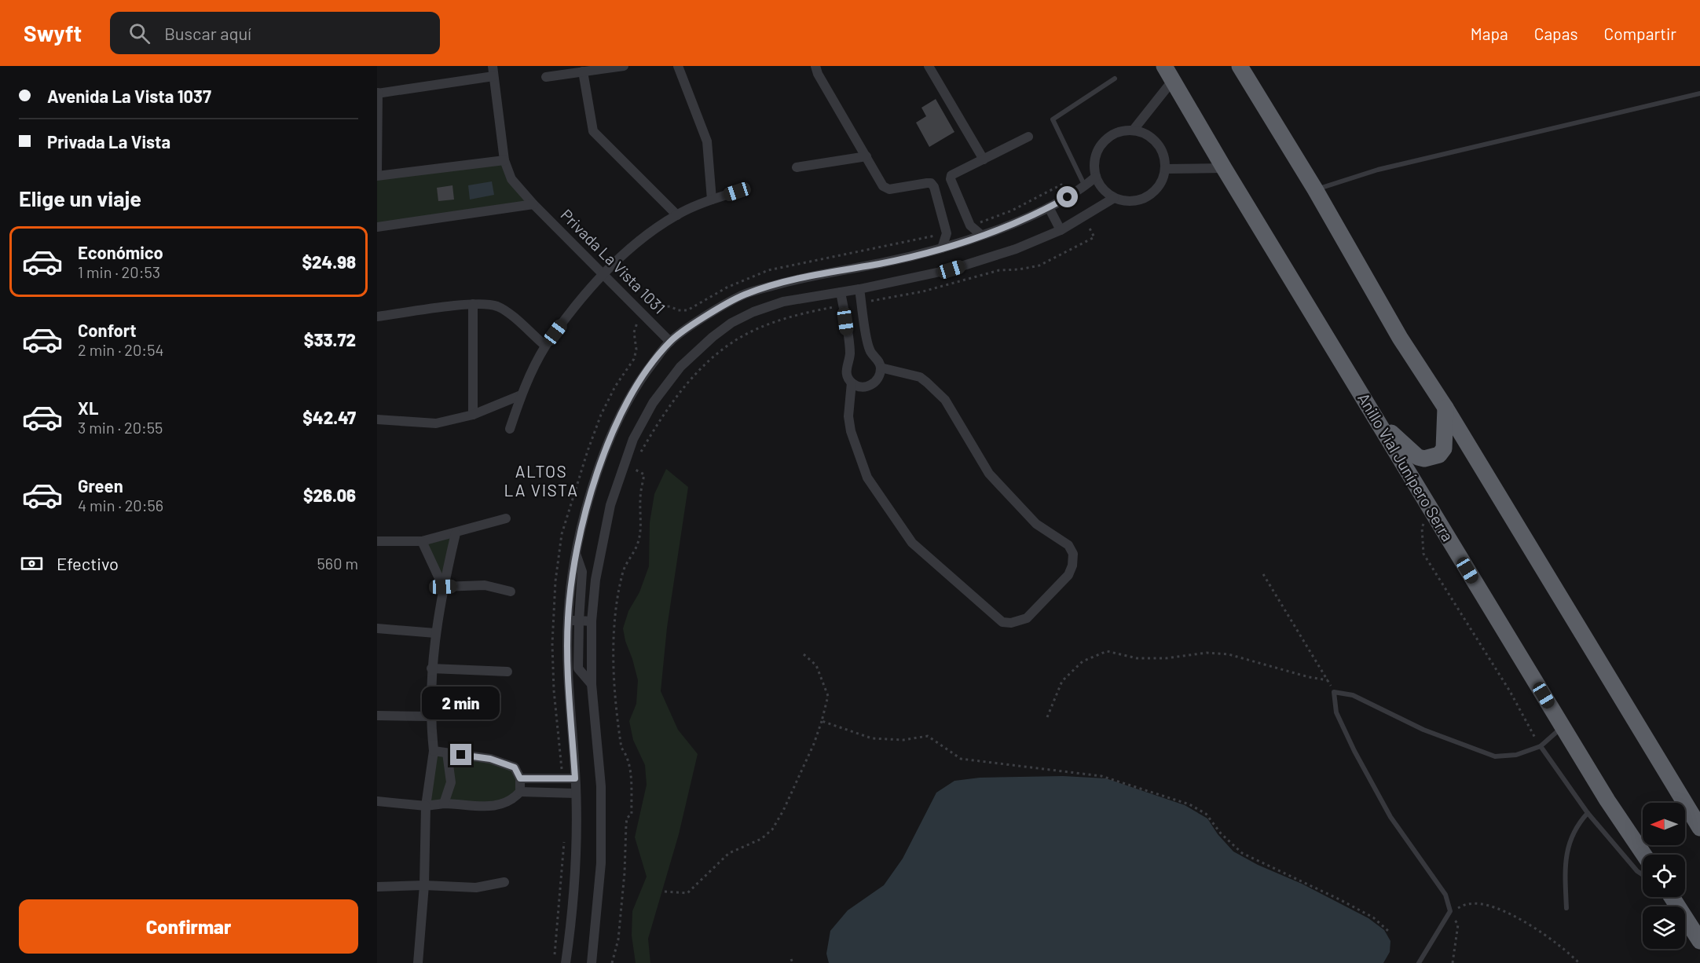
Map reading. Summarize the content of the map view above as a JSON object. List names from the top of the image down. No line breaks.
{"streets":{"highway":["Anillo Vial Junípero Serra"],"street":["Privada La Vista 1031"]},"districts":["ALTOS LA VISTA"],"north":"left","page":{"header":"Swyft","search":"Buscar aquí","nav":["Mapa","Capas","Compartir"],"banner":["Avenida La Vista 1037","Privada La Vista"],"heading":"Elige un viaje","list":[{"name":"Económico","note":"1 min · 20:53","value":"$24.98"},{"name":"Confort","note":"2 min · 20:54","value":"$33.72"},{"name":"XL","note":"3 min · 20:55","value":"$42.47"},{"name":"Green","note":"4 min · 20:56","value":"$26.06"}],"pay":["Efectivo","560 m"],"bubble":"2 min","buttons":"Confirmar"}}
